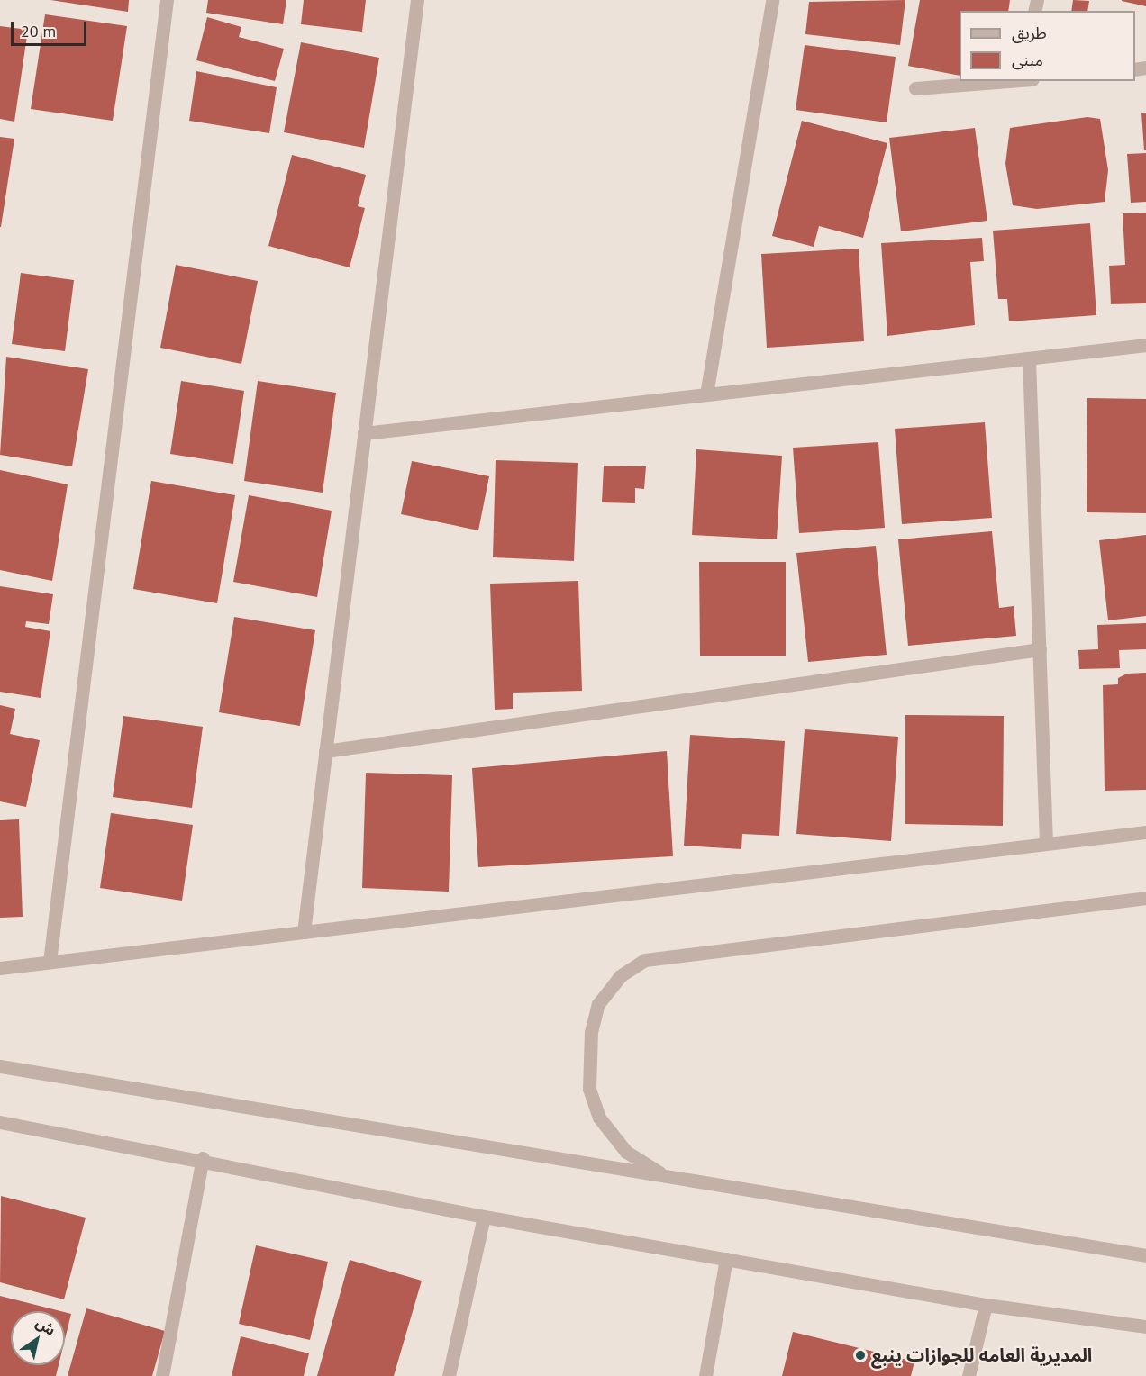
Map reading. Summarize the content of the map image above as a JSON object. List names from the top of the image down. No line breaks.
{"places":["المديرية العامه للجوازات ينبع"],"legend":["طريق","مبنى"],"scale_bar":"20 m","north":"top right"}
